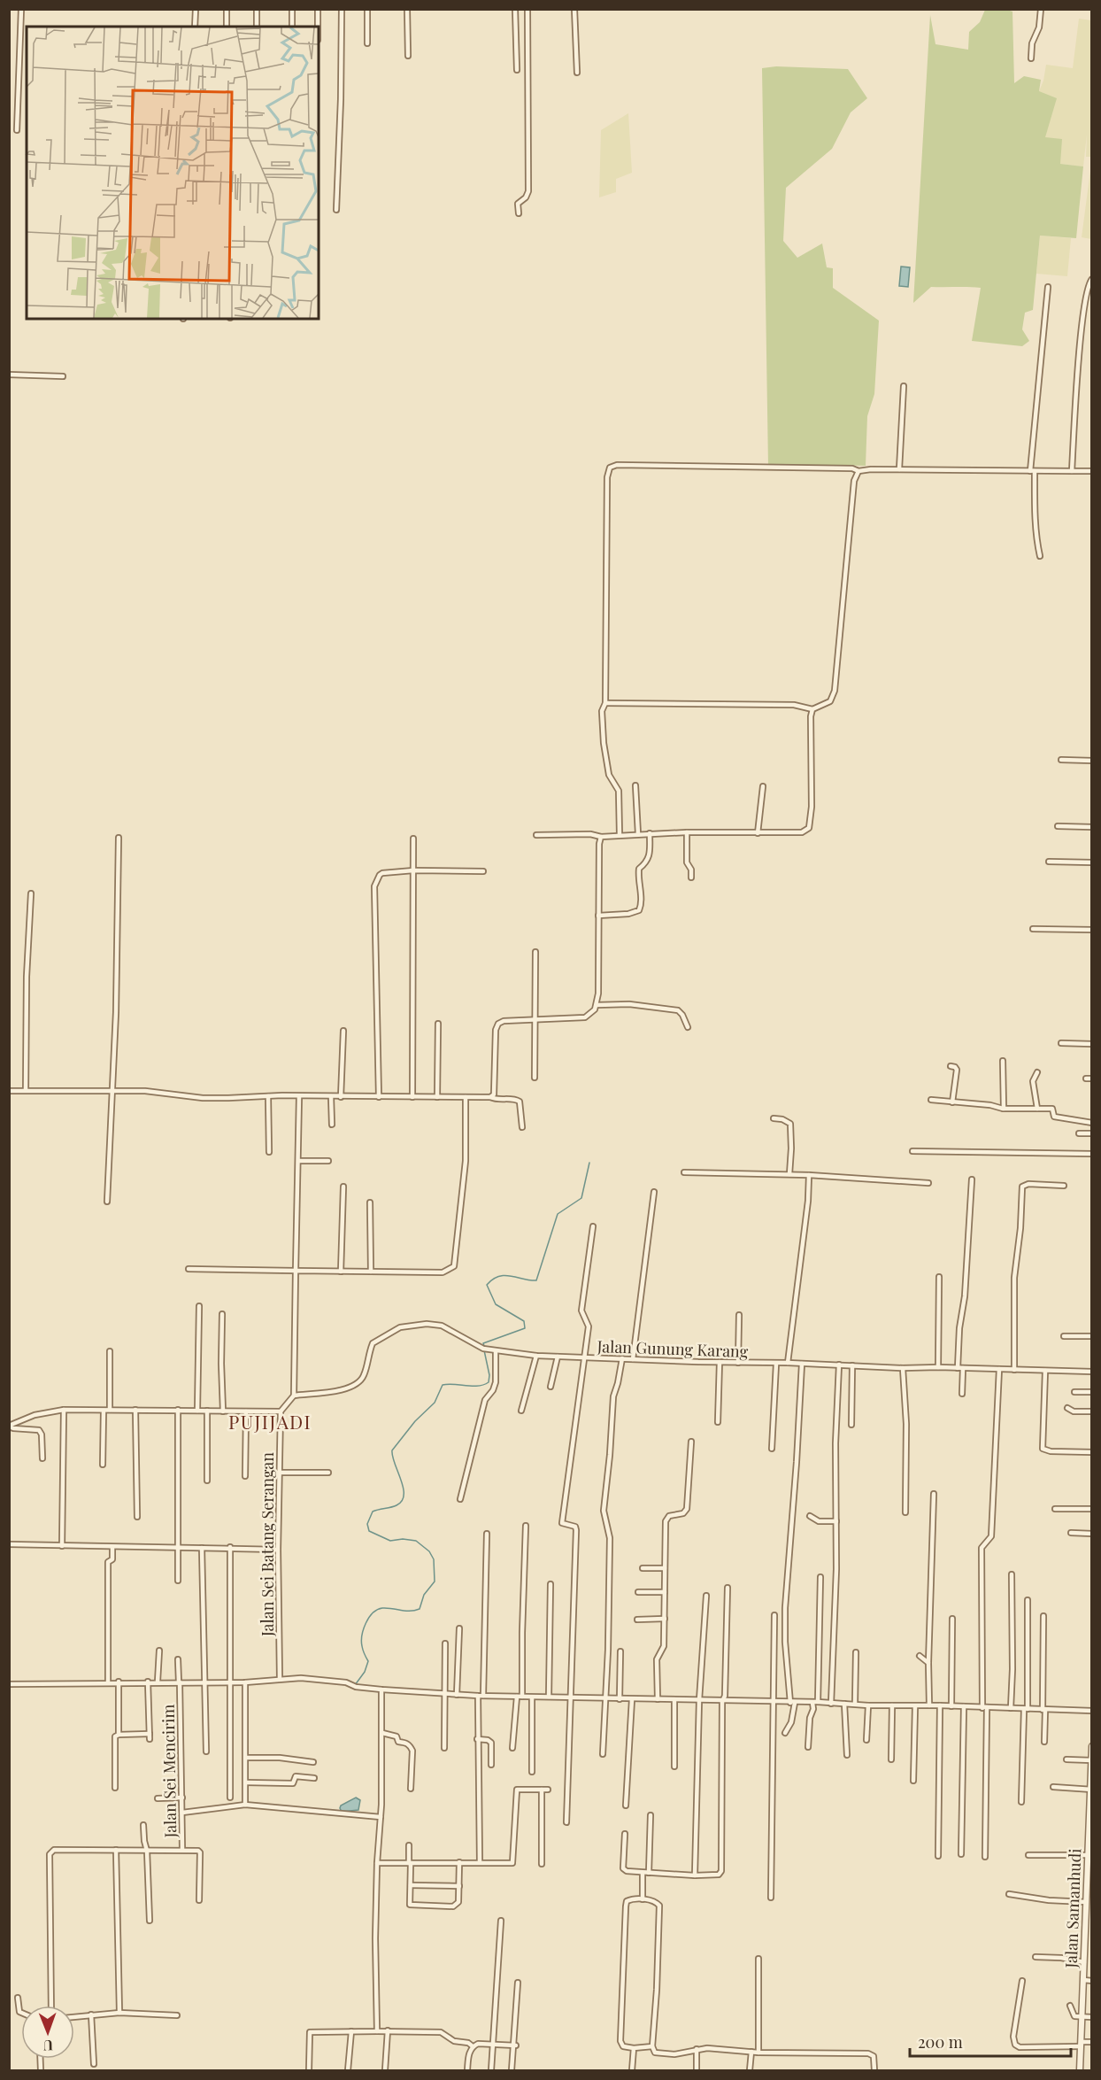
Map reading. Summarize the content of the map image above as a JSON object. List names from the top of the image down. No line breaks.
{"streets":{"street":["Jalan Gunung Karang","Jalan Sei Batang Serangan","Jalan Sei Mencirim","Jalan Samanhudi"]},"districts":["PUJIJADI"],"scale_bar":"200 m","north":"bottom"}
